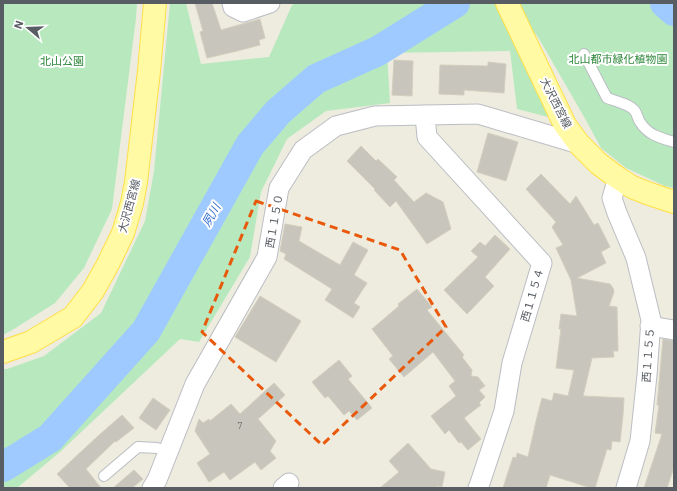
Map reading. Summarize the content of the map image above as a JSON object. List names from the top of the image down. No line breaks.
{"streets":{"main road":["大沢西宮線"],"street":["西１１５０","西１１５４","西１１５５"]},"crossings":[["大沢西宮線","西１１５０"],["大沢西宮線","西１１５５"],["西１１５０","西１１５４"]],"water":["夙川"],"parks":["北山都市緑化植物園","北山公園"],"house_numbers":["7"],"north":"left"}
